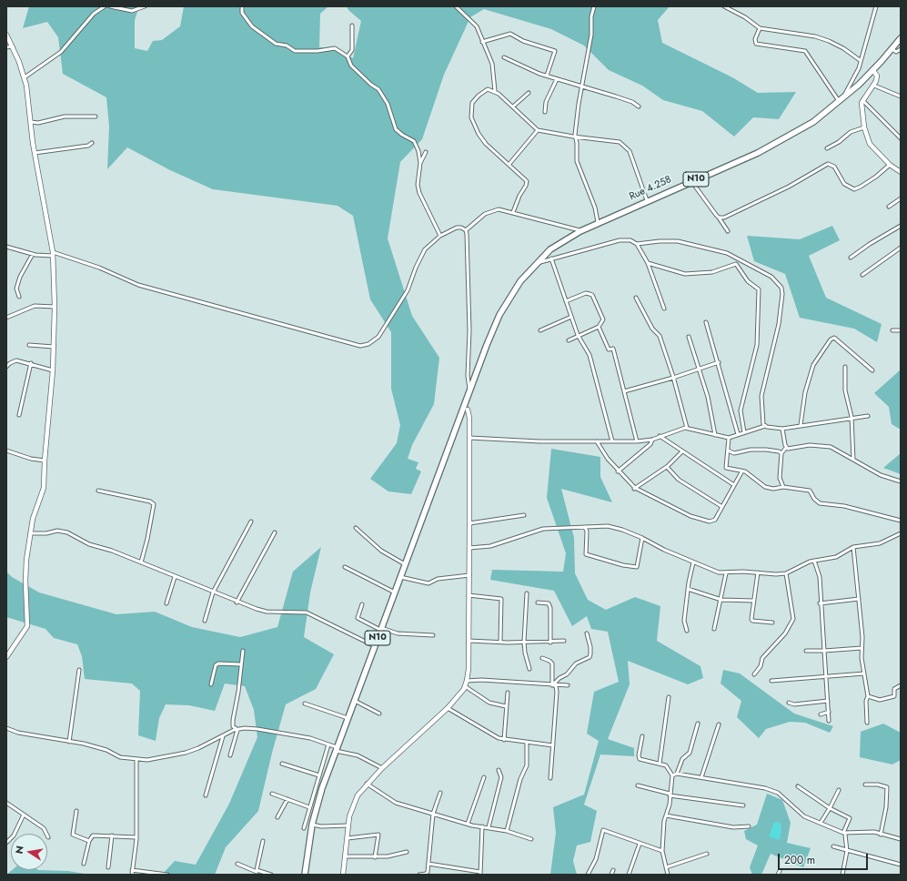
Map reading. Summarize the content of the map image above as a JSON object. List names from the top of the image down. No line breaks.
{"streets":{"highway":["N10","Rue 4.258"]},"crossings":[["N10","Rue 4.258"]],"scale_bar":"200 m","north":"left"}
